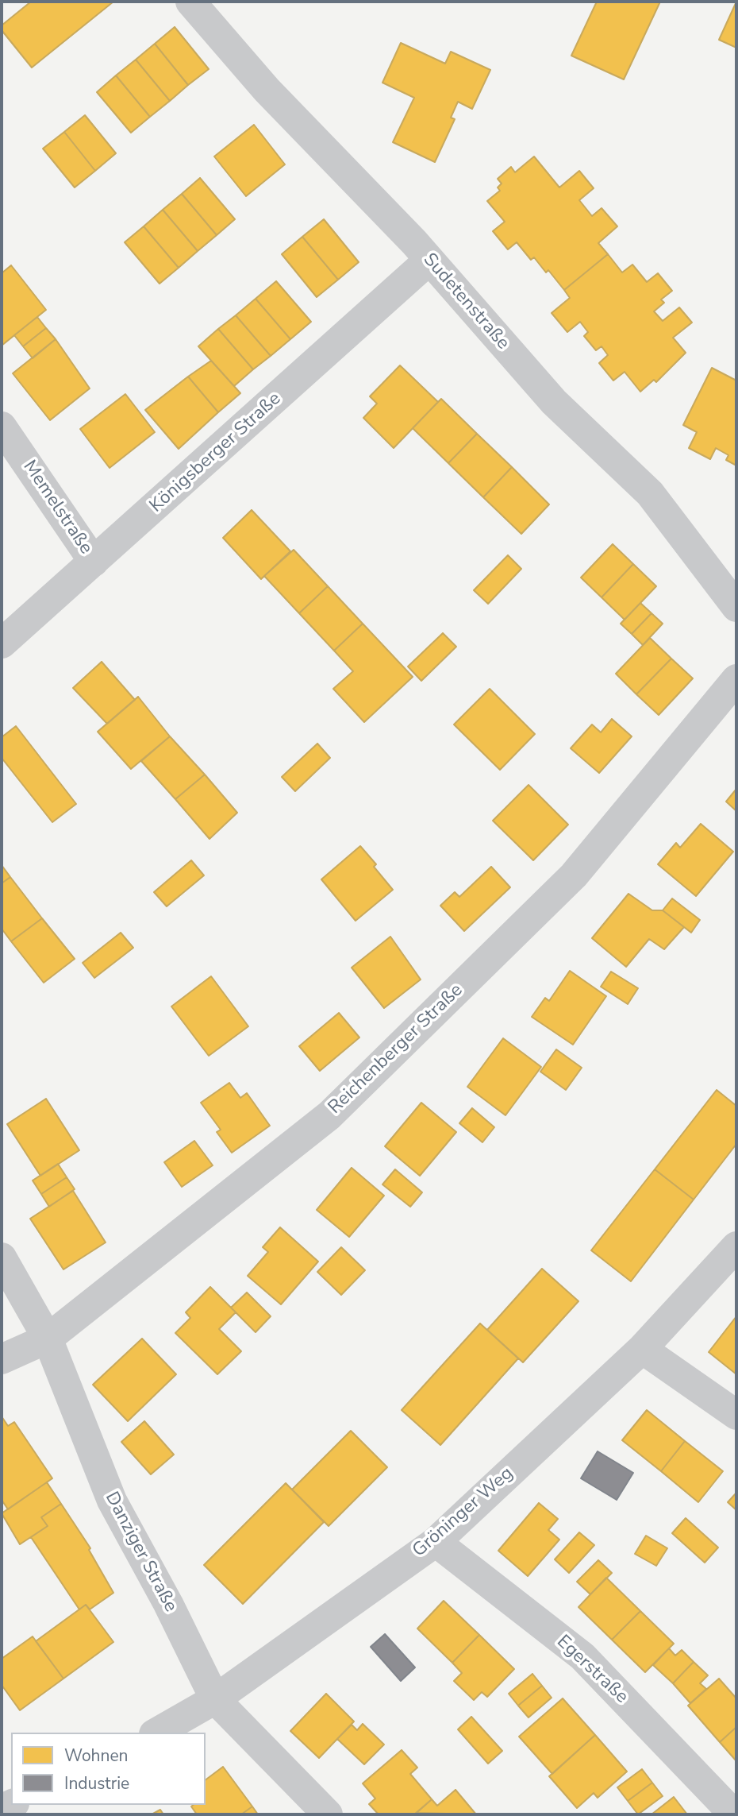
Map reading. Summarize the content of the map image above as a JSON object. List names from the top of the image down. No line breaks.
{"streets":{"street":["Sudetenstraße","Königsberger Straße","Memelstraße","Reichenberger Straße","Gröninger Weg","Danziger Straße","Egerstraße"]},"crossings":[["Sudetenstraße","Königsberger Straße"],["Königsberger Straße","Memelstraße"],["Reichenberger Straße","Danziger Straße"],["Gröninger Weg","Danziger Straße"],["Gröninger Weg","Egerstraße"]],"legend":["Wohnen","Industrie"]}
